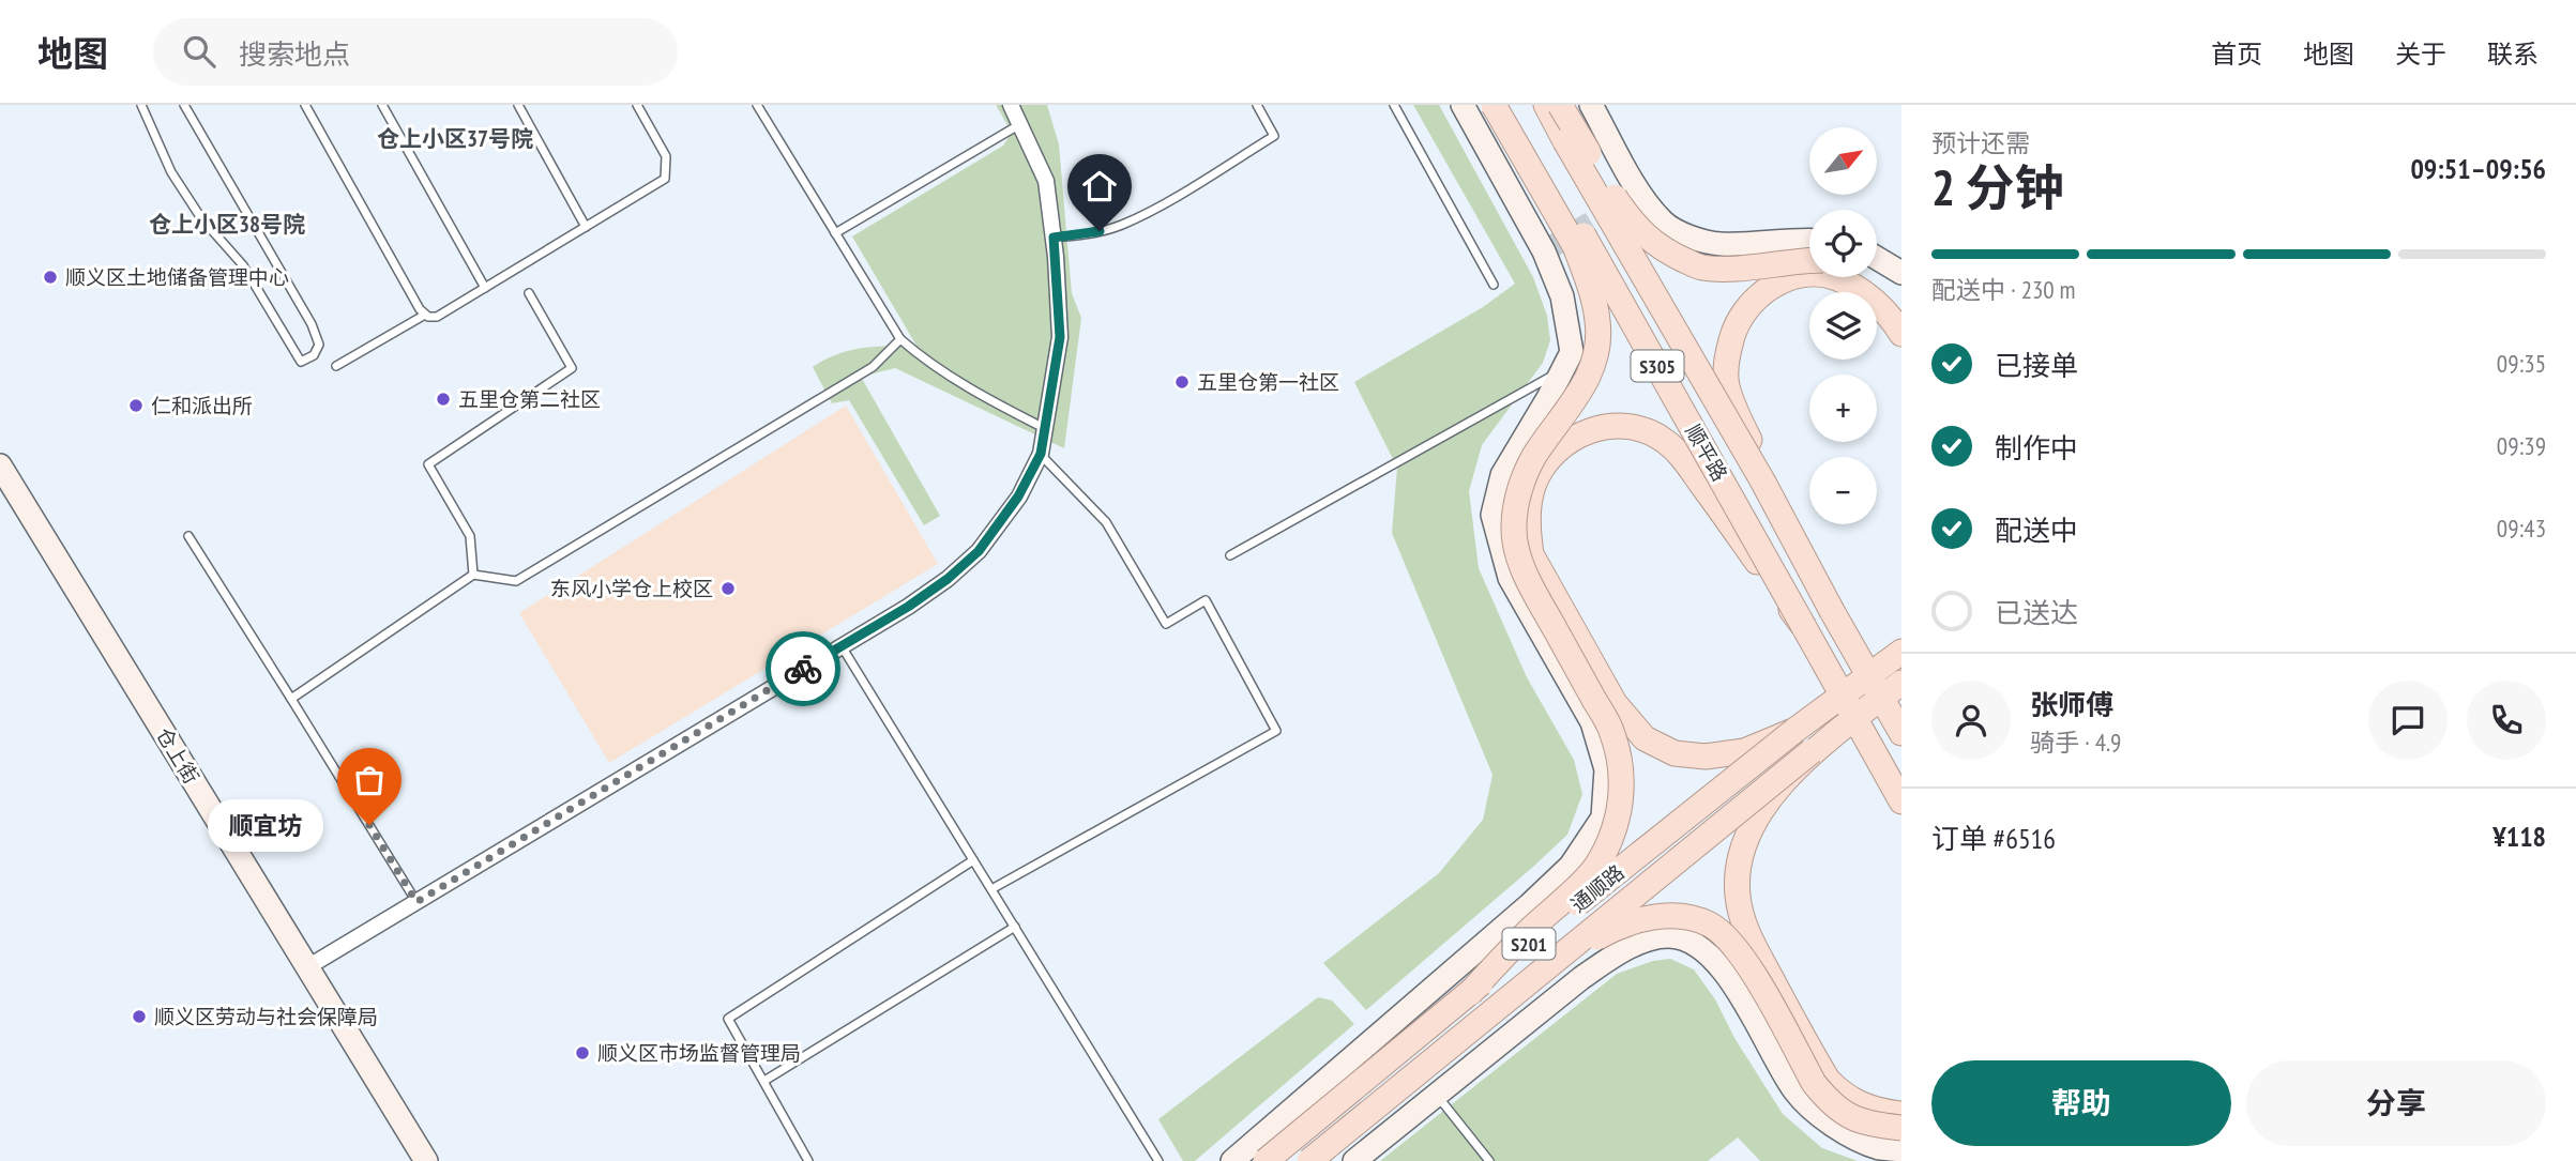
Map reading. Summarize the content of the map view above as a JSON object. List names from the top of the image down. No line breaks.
{"streets":{"main road":["S305","顺平路","通顺路","S201"],"street":["仓上街"]},"districts":["仓上小区37号院","仓上小区38号院"],"places":["顺义区土地储备管理中心","五里仓第一社区","五里仓第二社区","仁和派出所","东风小学仓上校区","顺宜坊","顺义区劳动与社会保障局","顺义区市场监督管理局"],"north":"top right","page":{"header":"地图","search":"搜索地点","nav":["首页","地图","关于","联系"],"heading":["2 分钟","预计还需","09:51–09:56"],"panel":["张师傅","骑手 · 4.9","订单 #6516","¥118"],"map_buttons":["+","−"],"bar":"配送中 · 230 m","list":[["已接单","09:35"],["制作中","09:39"],["配送中","09:43"],"已送达"],"bubble":"顺宜坊","buttons":["帮助","分享"]}}
